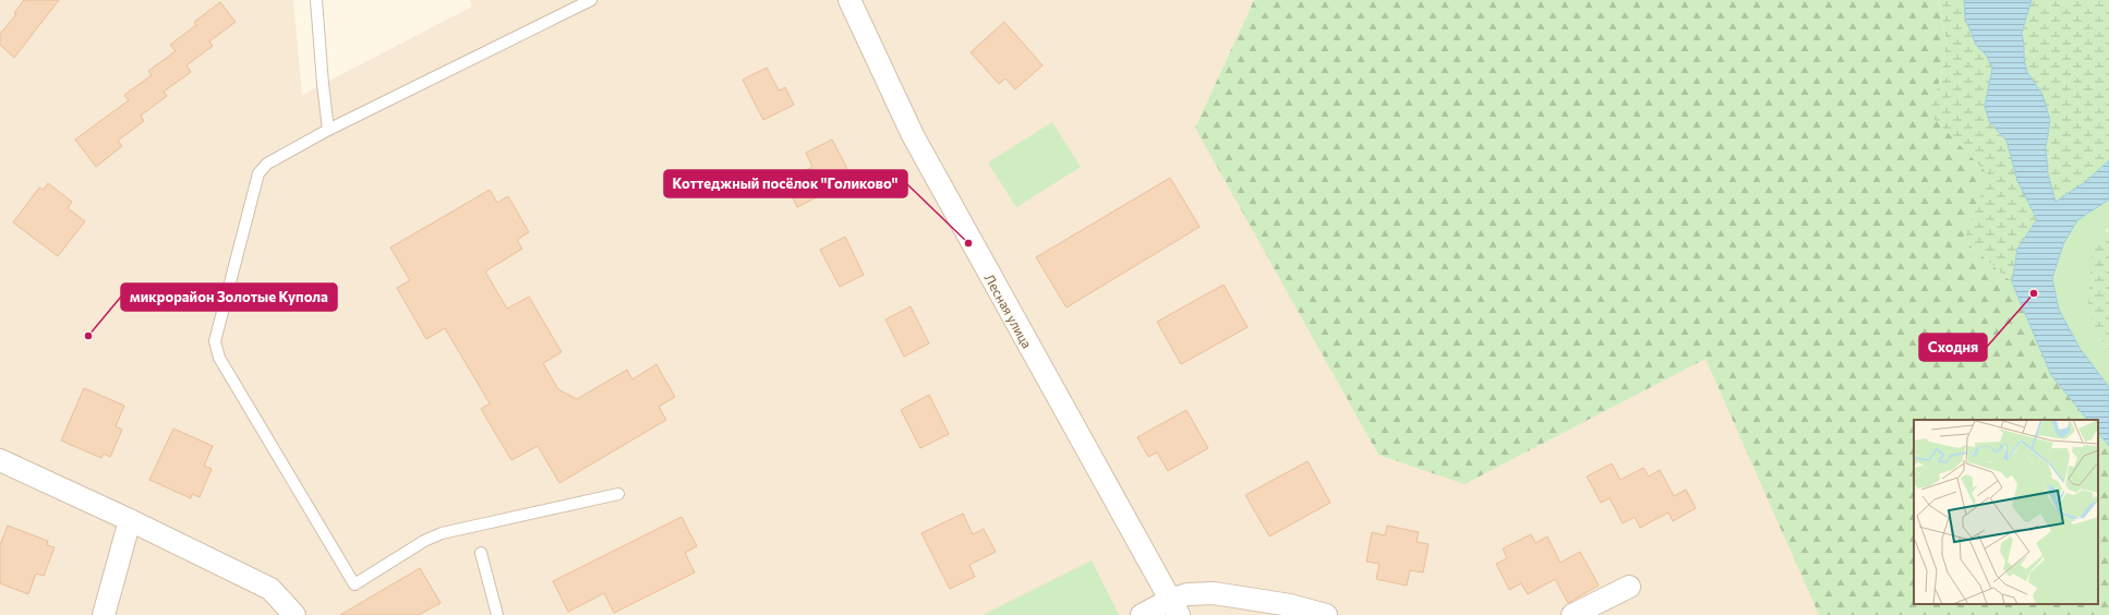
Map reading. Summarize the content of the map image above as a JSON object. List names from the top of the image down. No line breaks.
{"streets":{"street":["Лесная улица"]},"places":["Коттеджный посёлок \"Голиково\"","Сходня","микрорайон Золотые Купола"]}
